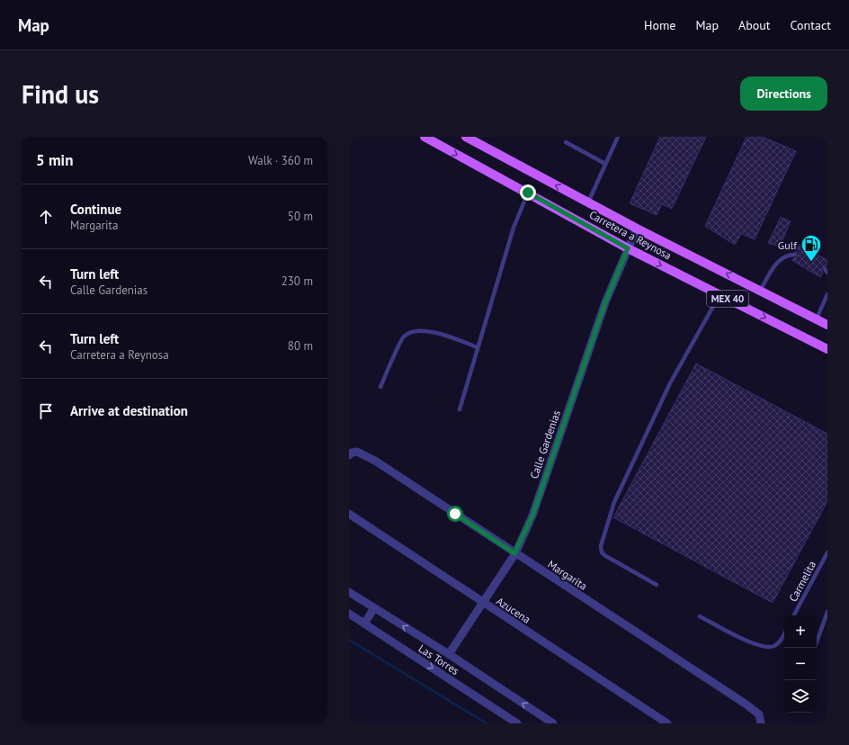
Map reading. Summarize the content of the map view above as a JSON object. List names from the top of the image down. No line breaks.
{"streets":{"main road":["Carretera a Reynosa","MEX 40"],"street":["Calle Gardenias","Margarita","Azucena","Las Torres"],"lane":["Carmelita"]},"crossings":[["Carretera a Reynosa","Calle Gardenias"],["Calle Gardenias","Margarita"],["Calle Gardenias","Azucena"]],"places":{"fuel station":["Gulf"]},"page":{"header":"Map","nav":["Home","Map","About","Contact"],"buttons":"Directions","title":"Find us","heading":["5 min","Walk · 360 m"],"list":[["Continue","Margarita","50 m"],["Turn left","Calle Gardenias","230 m"],["Turn left","Carretera a Reynosa","80 m"],"Arrive at destination"],"map_buttons":["+","−"]}}
